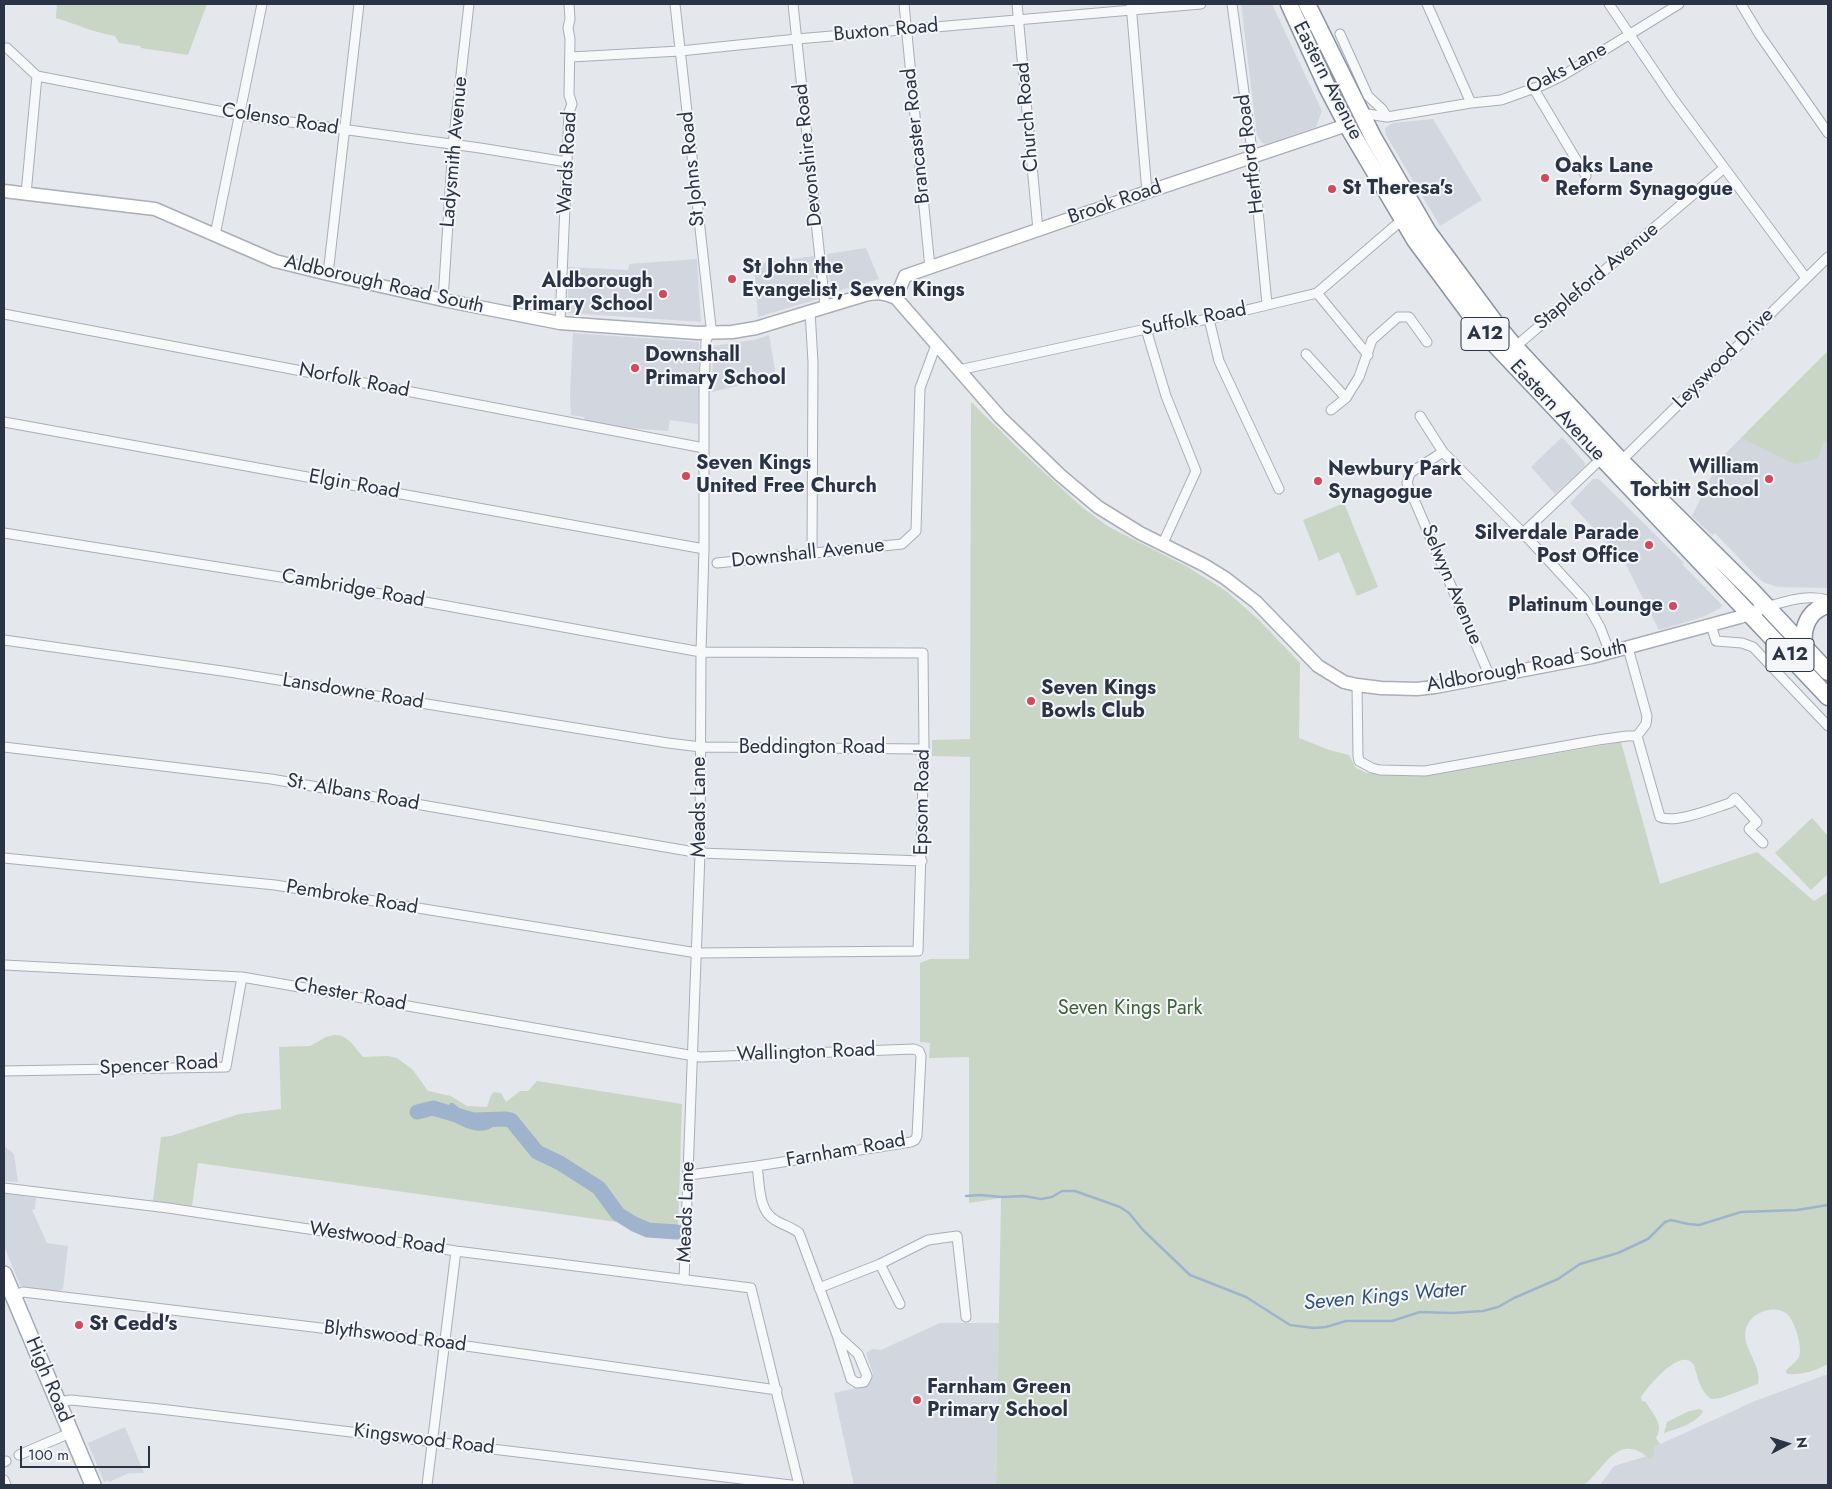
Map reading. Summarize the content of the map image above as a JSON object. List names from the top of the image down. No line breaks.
{"streets":{"highway":["Eastern Avenue","A12"],"main road":["High Road"],"street":["Buxton Road","Oaks Lane","Church Road","Colenso Road","Brancaster Road","Ladysmith Avenue","Hertford Road","Devonshire Road","Wards Road","St Johns Road","Brook Road","Stapleford Avenue","Aldborough Road South","Suffolk Road","Leyswood Drive","Norfolk Road","Elgin Road","Downshall Avenue","Selwyn Avenue","Cambridge Road","Lansdowne Road","Beddington Road","St. Albans Road","Epsom Road","Meads Lane","Pembroke Road","Chester Road","Wallington Road","Spencer Road","Farnham Road","Westwood Road","Blythswood Road","Kingswood Road"]},"crossings":[["Buxton Road","Church Road"],["Buxton Road","Brancaster Road"],["Buxton Road","Devonshire Road"],["Buxton Road","Wards Road"],["Buxton Road","St Johns Road"],["Oaks Lane","Eastern Avenue"],["Eastern Avenue","Brook Road"],["Eastern Avenue","Stapleford Avenue"],["Eastern Avenue","Aldborough Road South"],["Eastern Avenue","Suffolk Road"],["Eastern Avenue","A12"],["Eastern Avenue","Leyswood Drive"],["Church Road","Brook Road"],["Colenso Road","Ladysmith Avenue"],["Colenso Road","Wards Road"],["Brancaster Road","Brook Road"],["Ladysmith Avenue","Aldborough Road South"],["Hertford Road","Brook Road"],["Hertford Road","Suffolk Road"],["Devonshire Road","Aldborough Road South"],["Wards Road","Aldborough Road South"],["St Johns Road","Aldborough Road South"],["St Johns Road","Meads Lane"],["Brook Road","Aldborough Road South"],["Aldborough Road South","Suffolk Road"],["Aldborough Road South","A12"],["Aldborough Road South","Downshall Avenue"],["Aldborough Road South","Selwyn Avenue"],["Aldborough Road South","Meads Lane"],["Norfolk Road","Meads Lane"],["Elgin Road","Meads Lane"],["Cambridge Road","Epsom Road"],["Cambridge Road","Meads Lane"],["Lansdowne Road","Beddington Road"],["Lansdowne Road","Meads Lane"],["Beddington Road","Epsom Road"],["Beddington Road","Meads Lane"],["St. Albans Road","Epsom Road"],["St. Albans Road","Meads Lane"],["Epsom Road","Pembroke Road"],["Meads Lane","Pembroke Road"],["Meads Lane","Chester Road"],["Meads Lane","Wallington Road"],["Meads Lane","Farnham Road"],["Meads Lane","Westwood Road"],["Chester Road","Wallington Road"],["Chester Road","Spencer Road"],["Wallington Road","Farnham Road"],["Westwood Road","Blythswood Road"],["Blythswood Road","High Road"],["High Road","Kingswood Road"]],"water":["Seven Kings Water"],"parks":["Seven Kings Park"],"places":["Oaks Lane Reform Synagogue","St Theresa's","St John the Evangelist, Seven Kings","Aldborough Primary School","Downshall Primary School","Seven Kings United Free Church","William Torbitt School","Newbury Park Synagogue","Silverdale Parade Post Office","Platinum Lounge","Seven Kings Bowls Club","St Cedd's","Farnham Green Primary School"],"scale_bar":"100 m","north":"right"}
